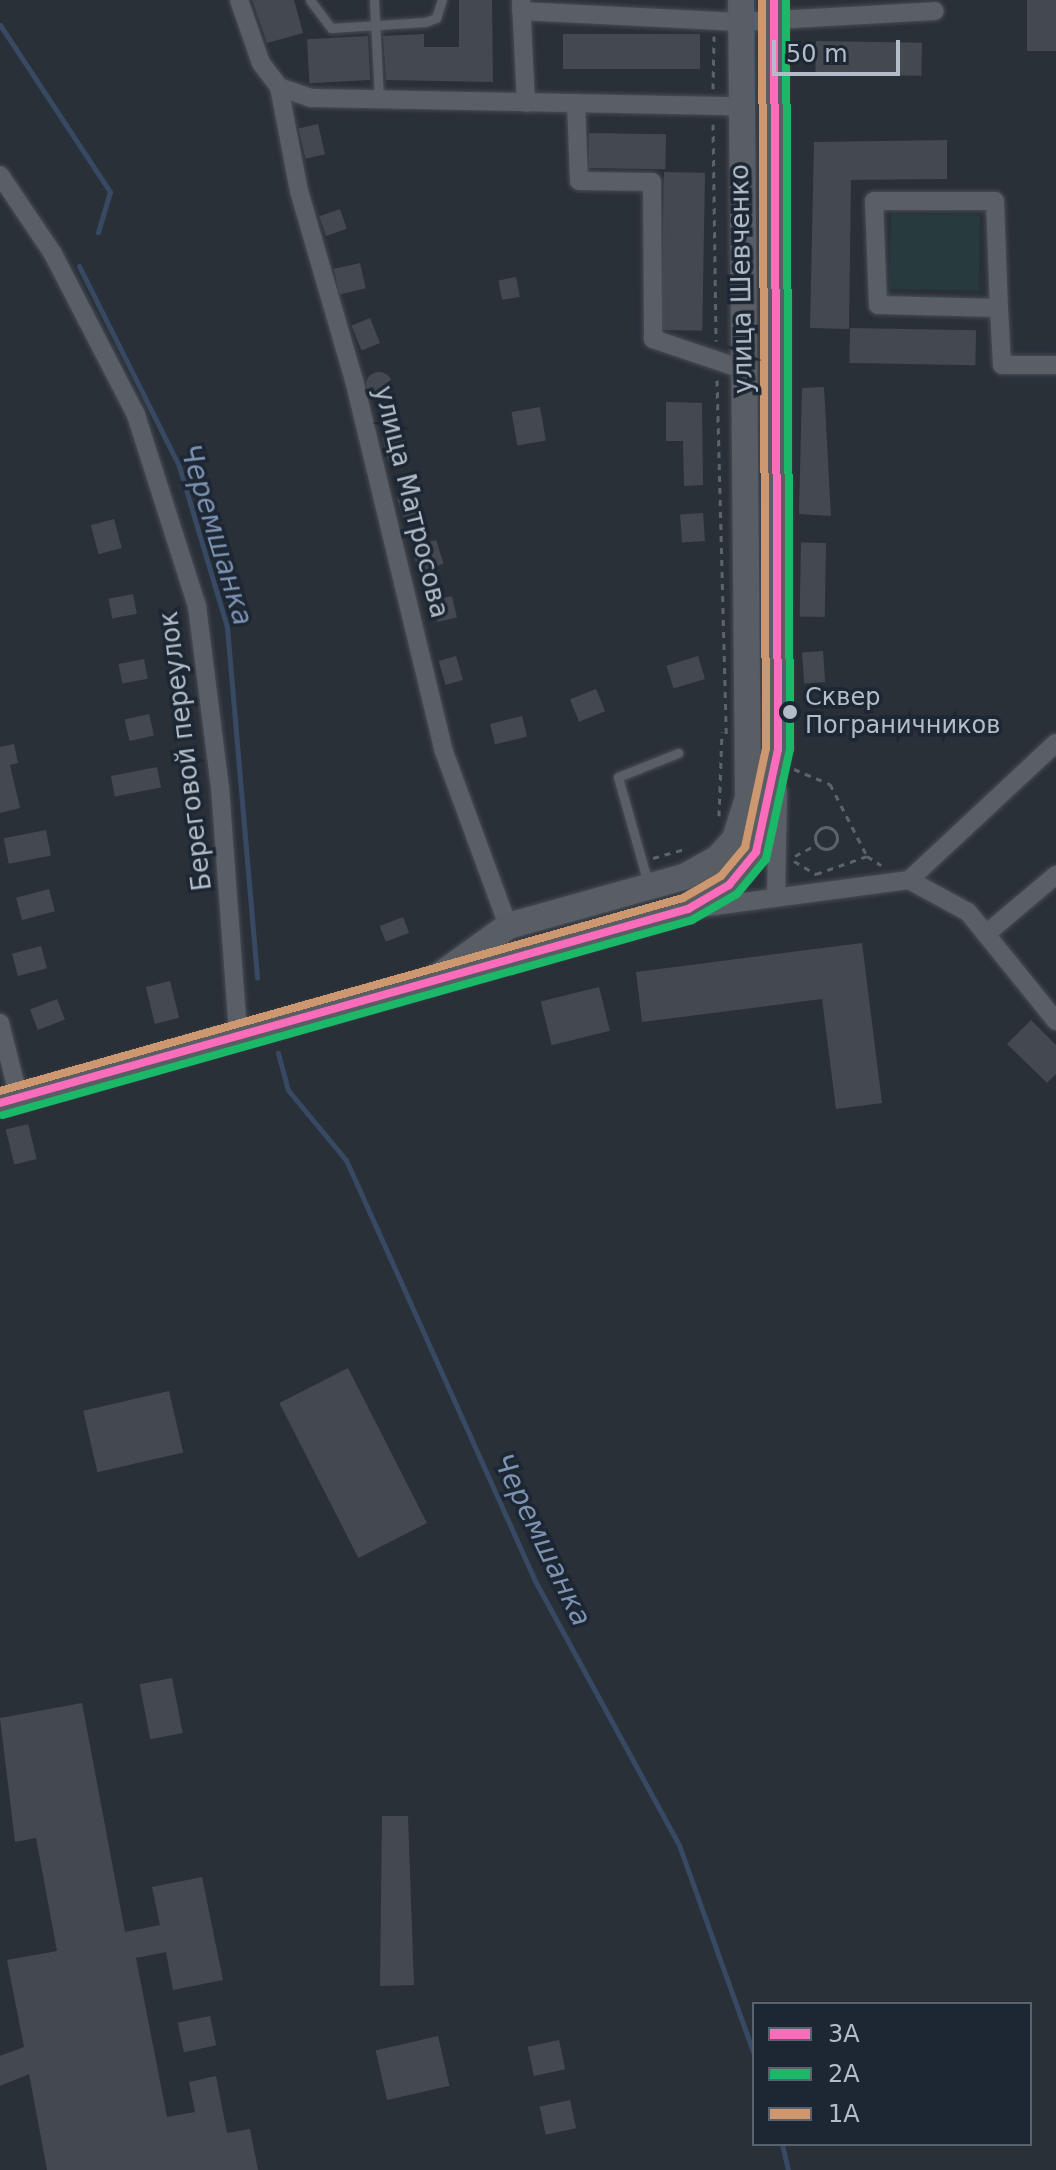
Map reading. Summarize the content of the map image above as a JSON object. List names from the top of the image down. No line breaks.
{"streets":{"main road":["улица Шевченко"],"street":["улица Матросова","Береговой переулок"]},"crossings":[["улица Шевченко","улица Матросова"],["улица Шевченко","Береговой переулок"]],"water":["Черемшанка"],"places":["Сквер Пограничников"],"lines":["transit line 3А","transit line 2А","transit line 1А"],"legend":["3А","2А","1А"],"scale_bar":"50 m"}
